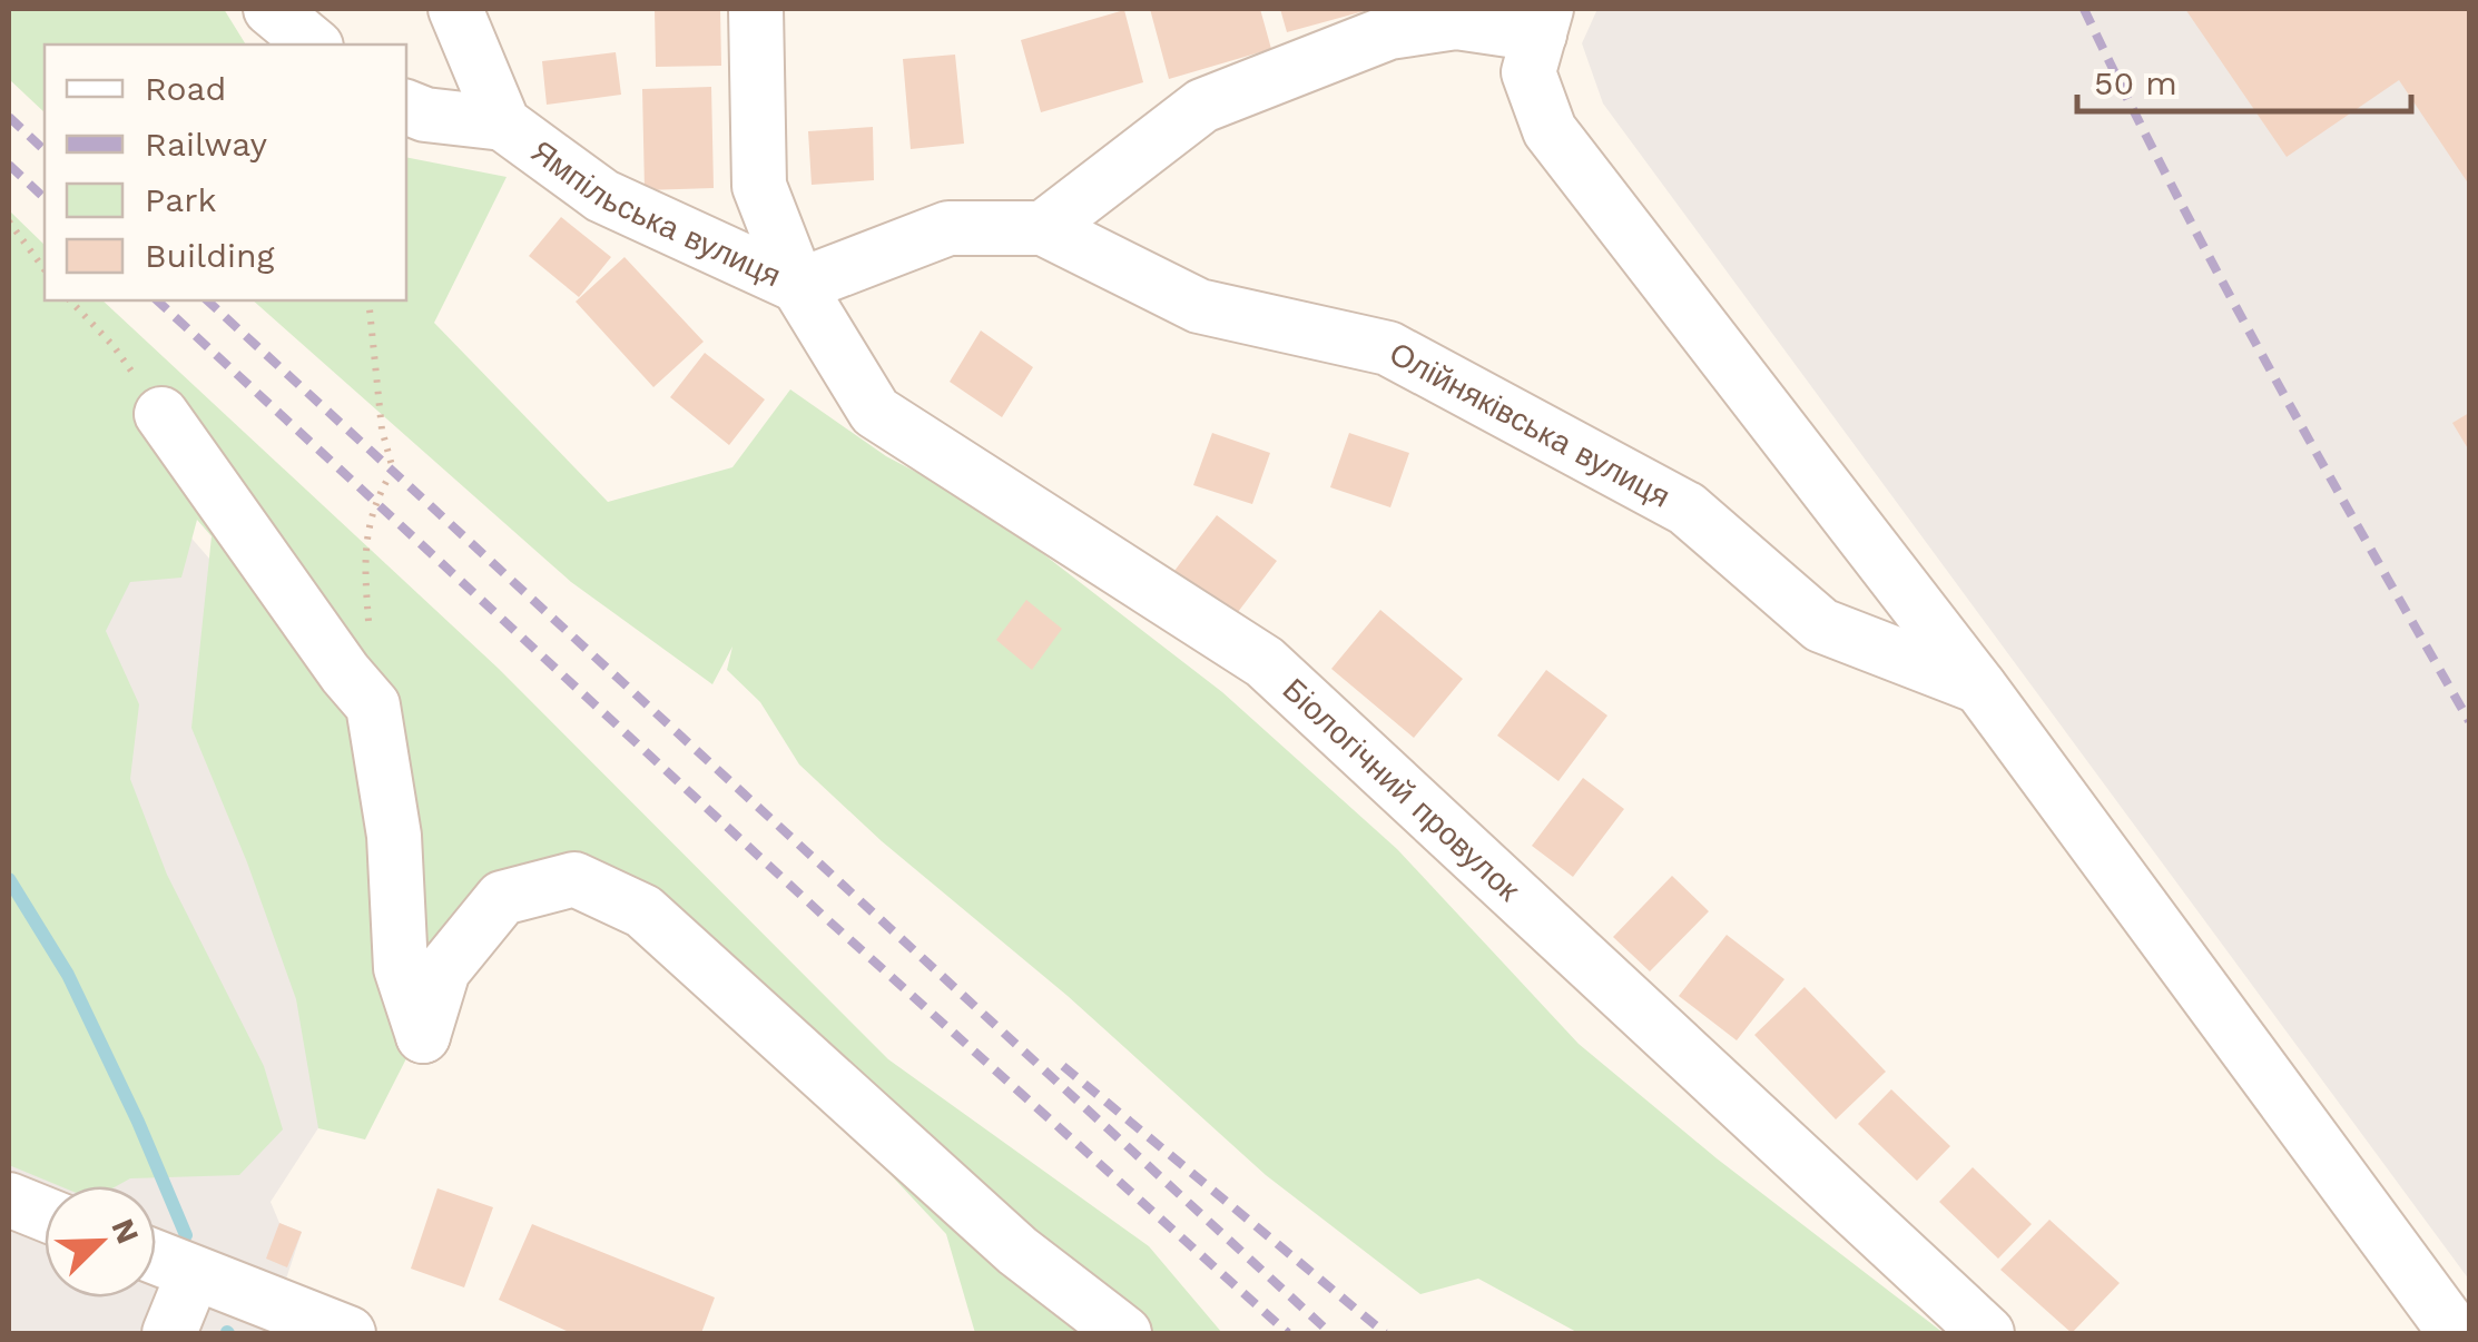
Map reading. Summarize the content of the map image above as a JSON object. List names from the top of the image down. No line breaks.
{"streets":{"street":["Ямпільська вулиця","Олійняківська вулиця","Біологічний провулок"]},"crossings":[["Ямпільська вулиця","Олійняківська вулиця"],["Ямпільська вулиця","Біологічний провулок"],["Олійняківська вулиця","Біологічний провулок"]],"legend":["Road","Railway","Park","Building"],"scale_bar":"50 m","north":"top right"}
